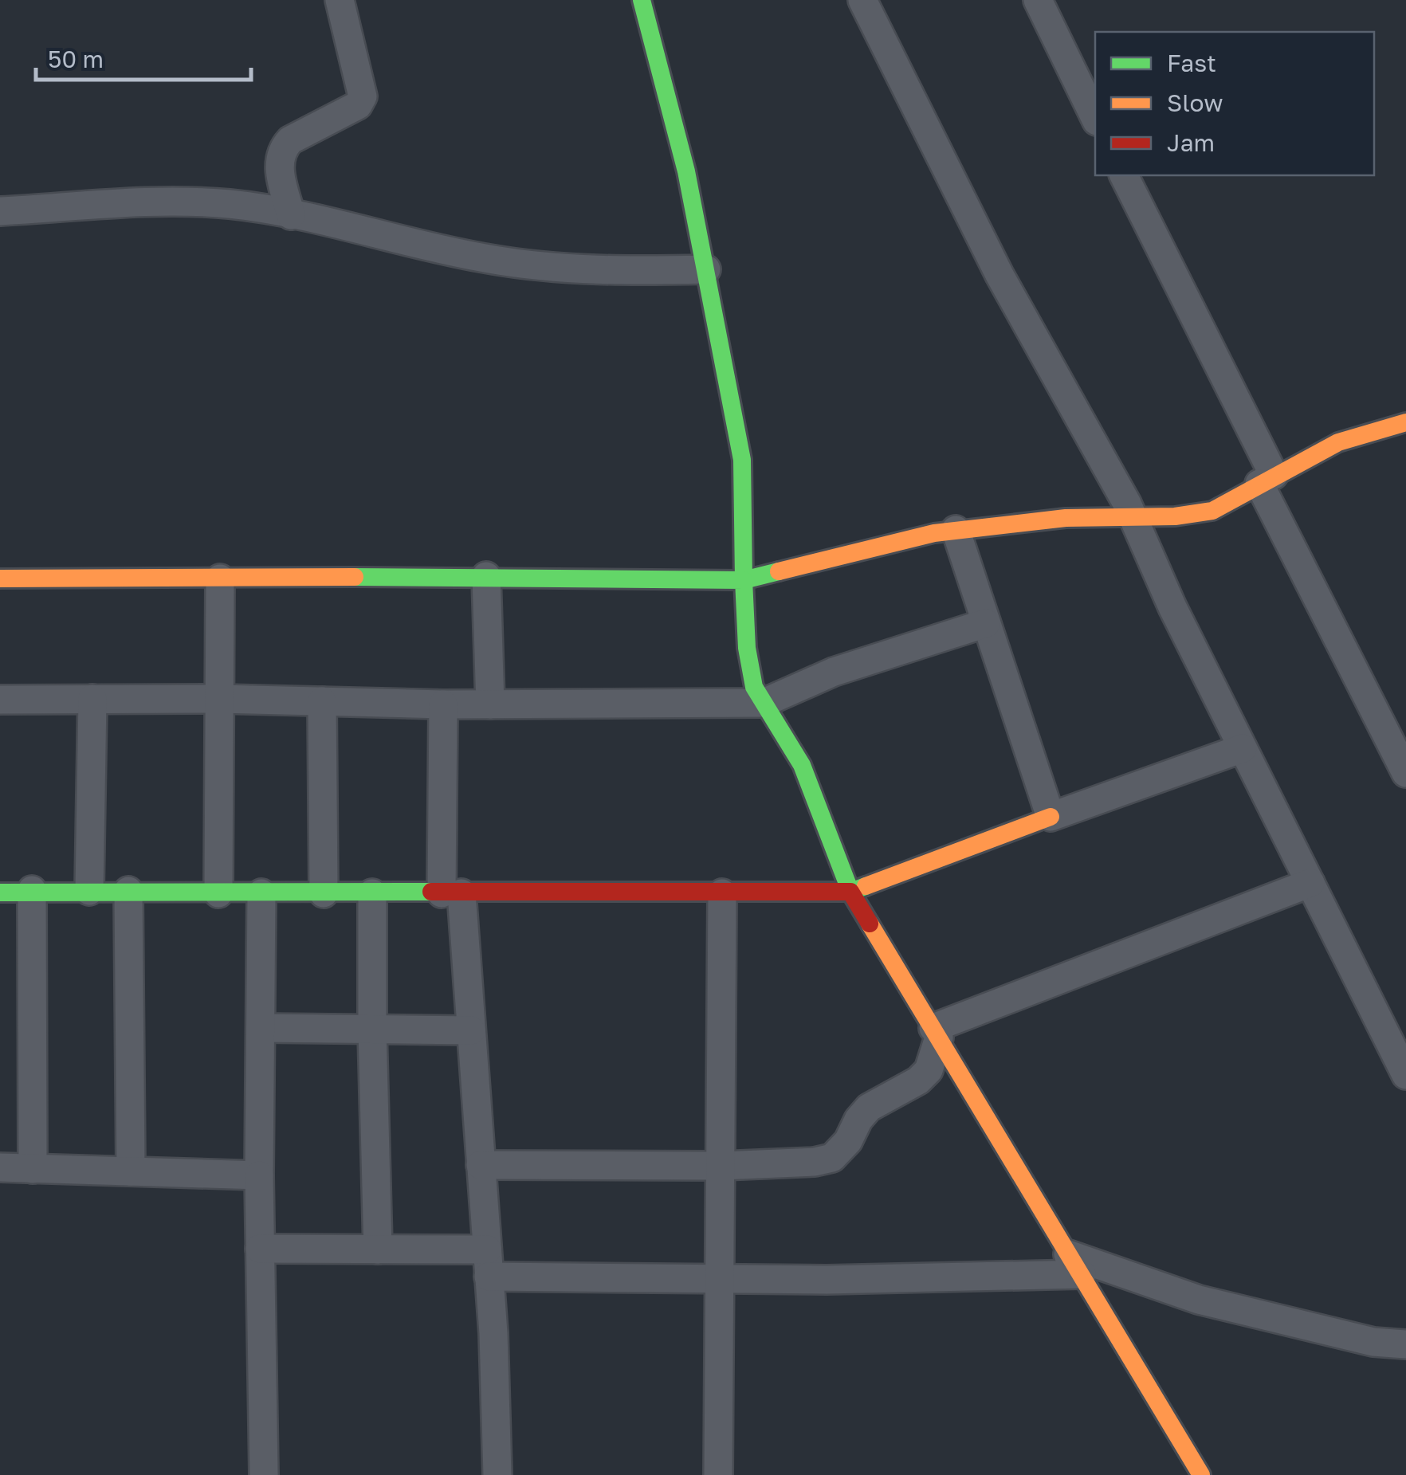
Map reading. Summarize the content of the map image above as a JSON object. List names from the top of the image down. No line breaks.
{"legend":["Fast","Slow","Jam"],"scale_bar":"50 m"}
